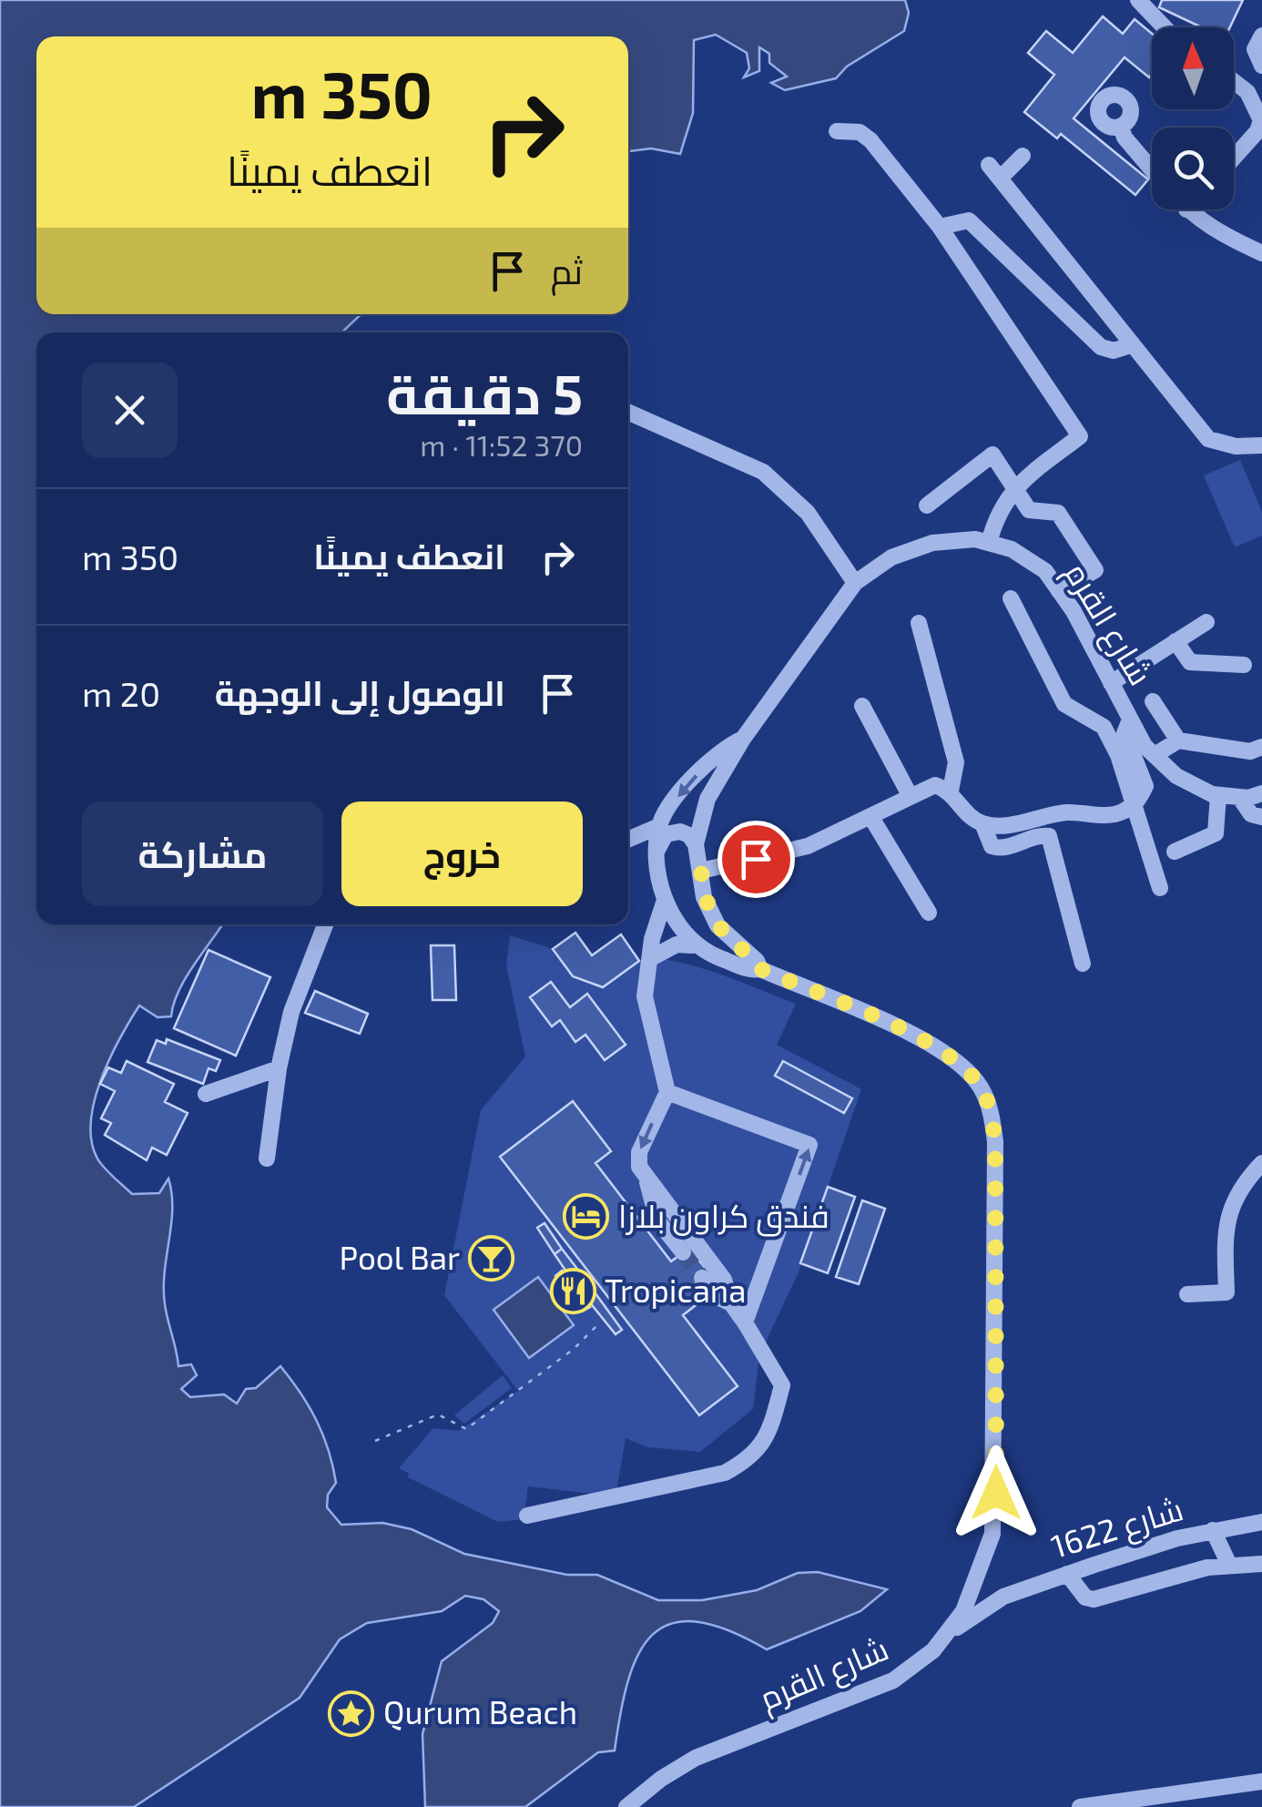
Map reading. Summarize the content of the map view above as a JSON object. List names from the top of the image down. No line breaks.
{"streets":{"street":["شارع القرم","1622 شارع"]},"crossings":[["شارع القرم","1622 شارع"]],"places":{"hotel":["فندق كراون بلازا"],"bar":["Pool Bar"],"restaurant":["Tropicana"],"place":["Qurum Beach"]},"north":"top","page":{"turn":["350 m","انعطف يمينًا"],"then":"ثم","heading":["5 دقيقة","370 m · 11:52"],"list":[{"name":"انعطف يمينًا","value":"350 m"},{"name":"الوصول إلى الوجهة","value":"20 m"}],"buttons":["خروج","مشاركة"]}}
